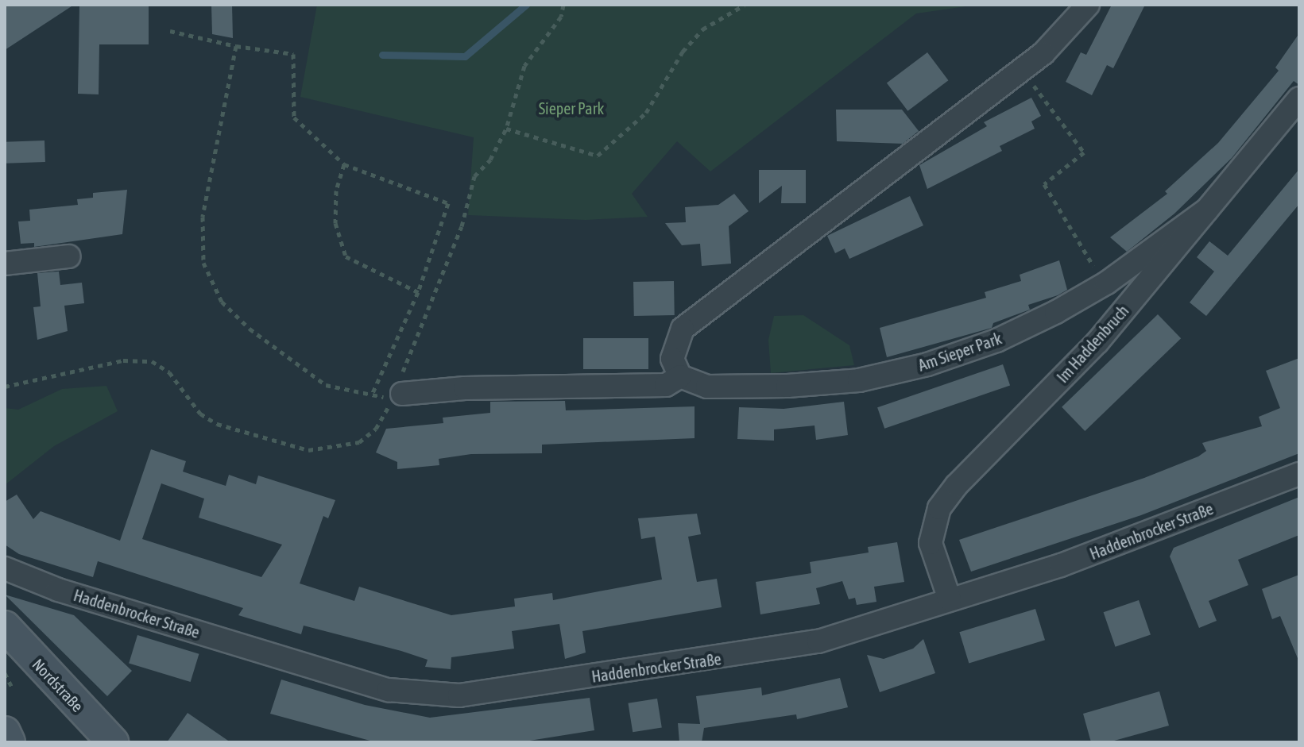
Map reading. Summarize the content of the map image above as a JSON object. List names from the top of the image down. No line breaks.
{"streets":{"street":["Im Haddenbruch","Am Sieper Park","Haddenbrocker Straße","Nordstraße"]},"crossings":[["Im Haddenbruch","Am Sieper Park"],["Im Haddenbruch","Haddenbrocker Straße"]],"parks":["Sieper Park"]}
